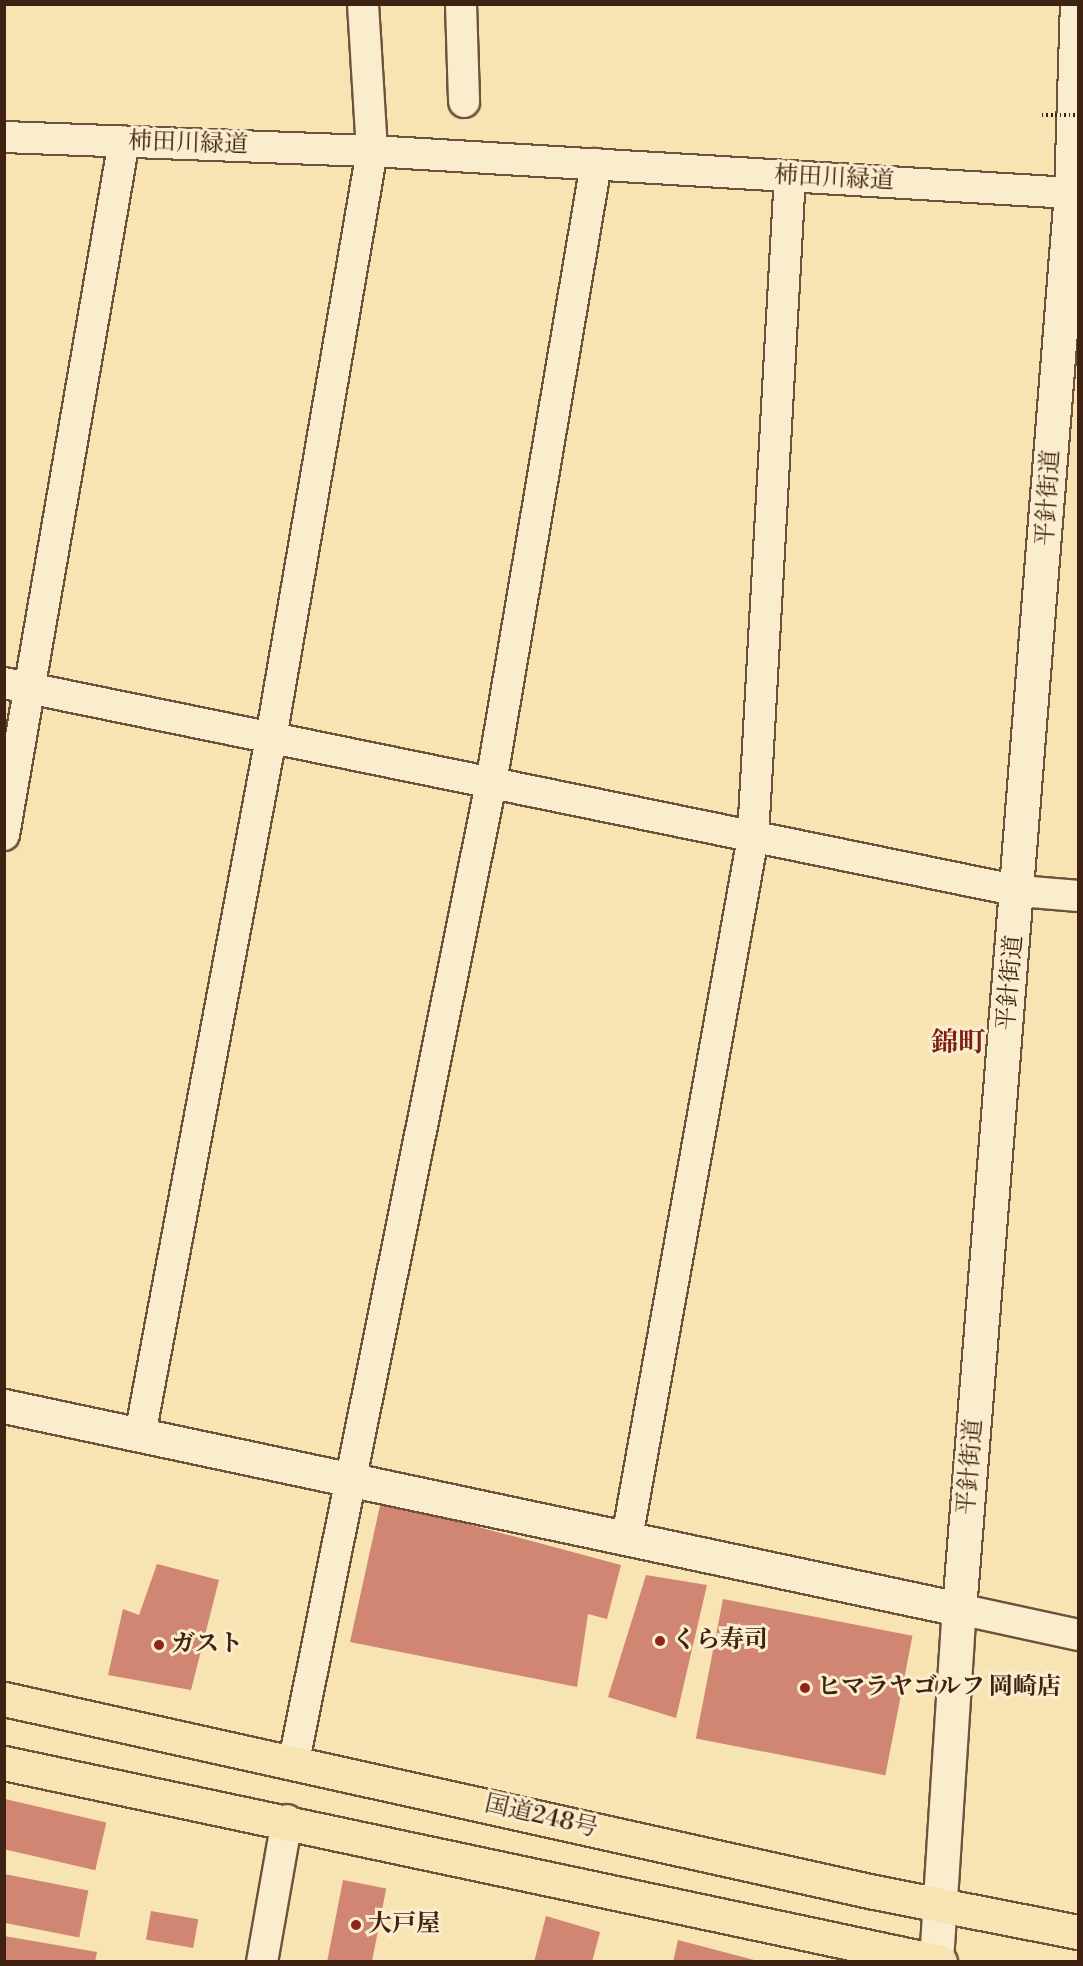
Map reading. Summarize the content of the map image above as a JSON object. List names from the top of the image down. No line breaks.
{"streets":{"highway":["国道248号"],"street":["柿田川緑道","平針街道"]},"crossings":[["柿田川緑道","平針街道"],["平針街道","国道248号"]],"districts":["錦町"],"places":["くら寿司","ガスト","ヒマラヤゴルフ 岡崎店","大戸屋"]}
